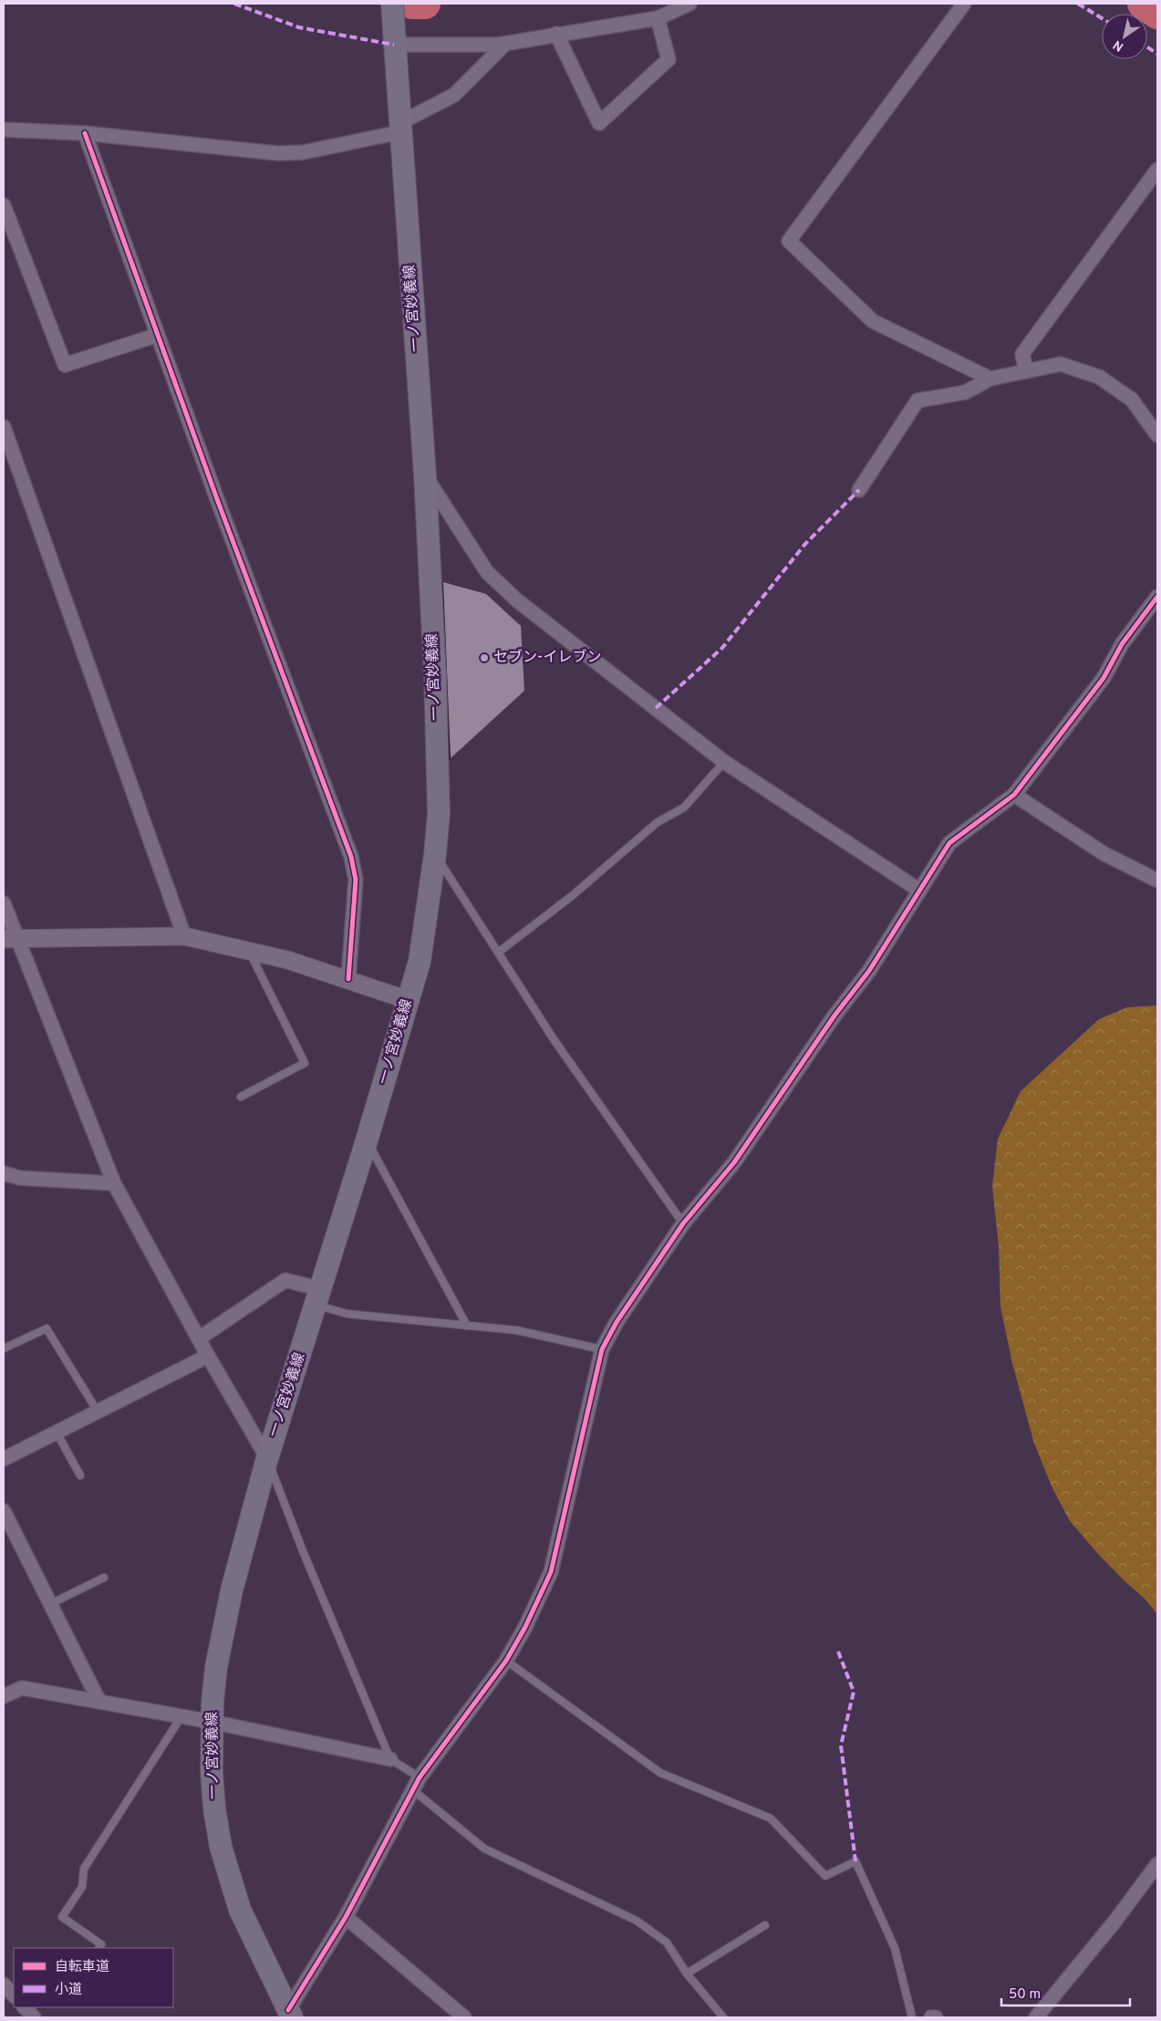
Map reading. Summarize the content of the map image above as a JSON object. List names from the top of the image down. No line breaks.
{"streets":{"main road":["一ノ宮妙義線"]},"places":["セブン-イレブン"],"legend":["自転車道","小道"],"scale_bar":"50 m","north":"bottom left"}
